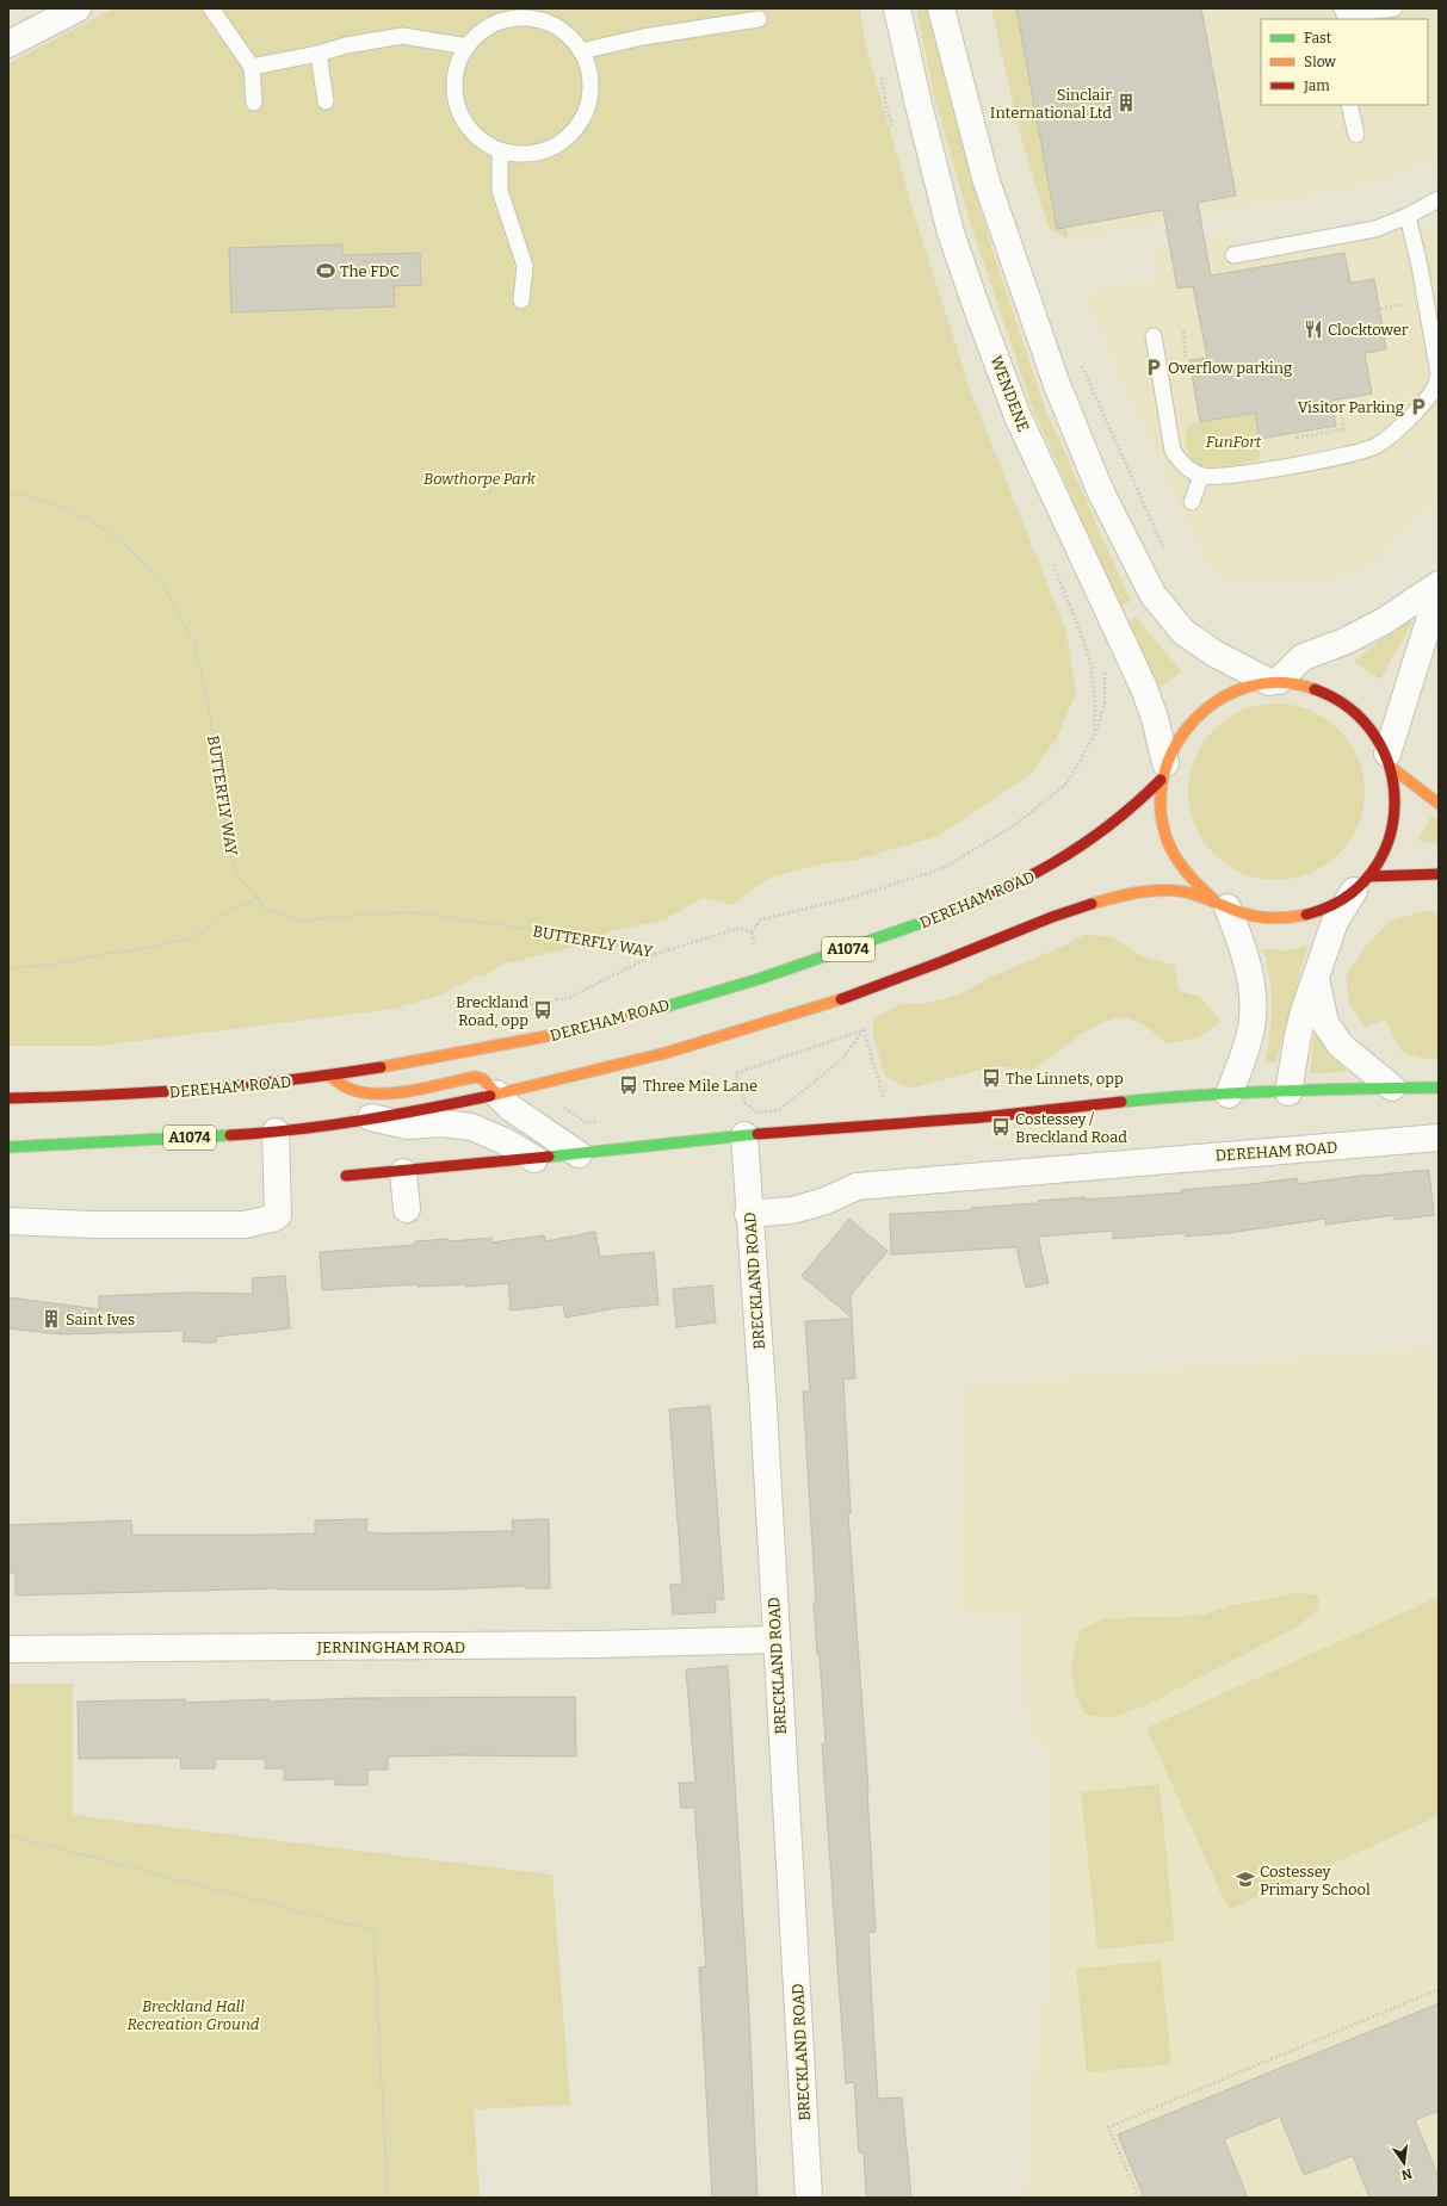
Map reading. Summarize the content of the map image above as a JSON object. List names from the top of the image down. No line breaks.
{"streets":{"main road":["DEREHAM ROAD","A1074"],"street":["WENDENE","BRECKLAND ROAD","JERNINGHAM ROAD"],"path":["BUTTERFLY WAY"]},"crossings":[["WENDENE","DEREHAM ROAD"],["DEREHAM ROAD","BRECKLAND ROAD"],["BRECKLAND ROAD","JERNINGHAM ROAD"]],"parks":["FunFort","Bowthorpe Park","Breckland Hall Recreation Ground"],"places":{"building":["Sinclair International Ltd","Saint Ives"],"sports":["The FDC"],"restaurant":["Clocktower"],"parking":["Overflow parking","Visitor Parking"],"bus stop":["Breckland Road, opp","The Linnets, opp","Three Mile Lane","Costessey / Breckland Road"],"school or university":["Costessey Primary School"]},"legend":["Fast","Slow","Jam"],"north":"bottom"}
